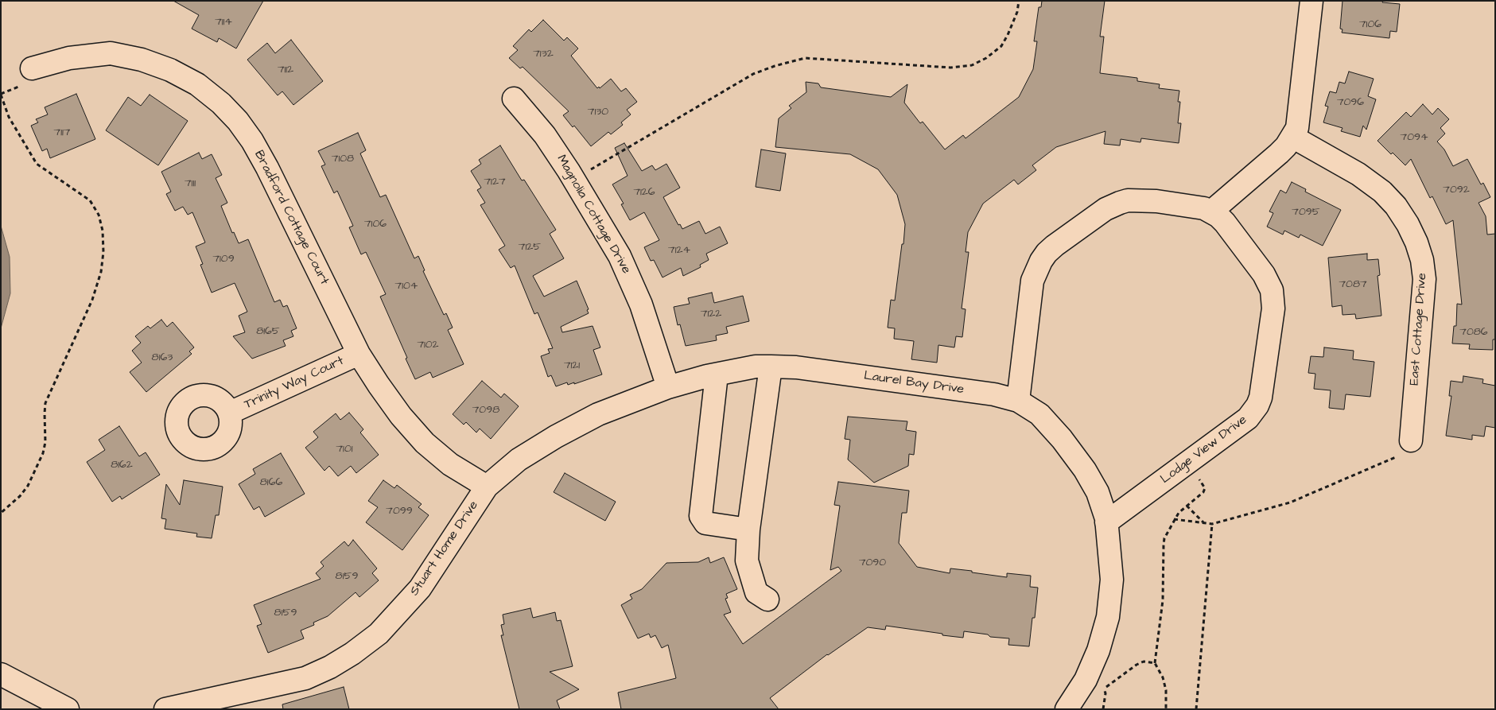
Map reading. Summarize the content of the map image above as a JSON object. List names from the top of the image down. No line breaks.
{"streets":{"street":["Magnolia Cottage Drive","Bradford Cottage Court","East Cottage Drive","Trinity Way Court","Laurel Bay Drive","Lodge View Drive","Stuart Home Drive"]},"crossings":[["Magnolia Cottage Drive","Laurel Bay Drive"],["Bradford Cottage Court","Trinity Way Court"],["Bradford Cottage Court","Laurel Bay Drive"],["Bradford Cottage Court","Stuart Home Drive"],["Laurel Bay Drive","Lodge View Drive"],["Laurel Bay Drive","Stuart Home Drive"]],"house_numbers":["7114","7106","7132","7112","7096","7130","7117","7094","7108","7127","7111","7092","7126","7095","7106","7125","7124","7109","7087","7104","7122","8165","7086","7102","8163","7121","7098","7101","8162","8166","7099","7090","8159","8159"]}
